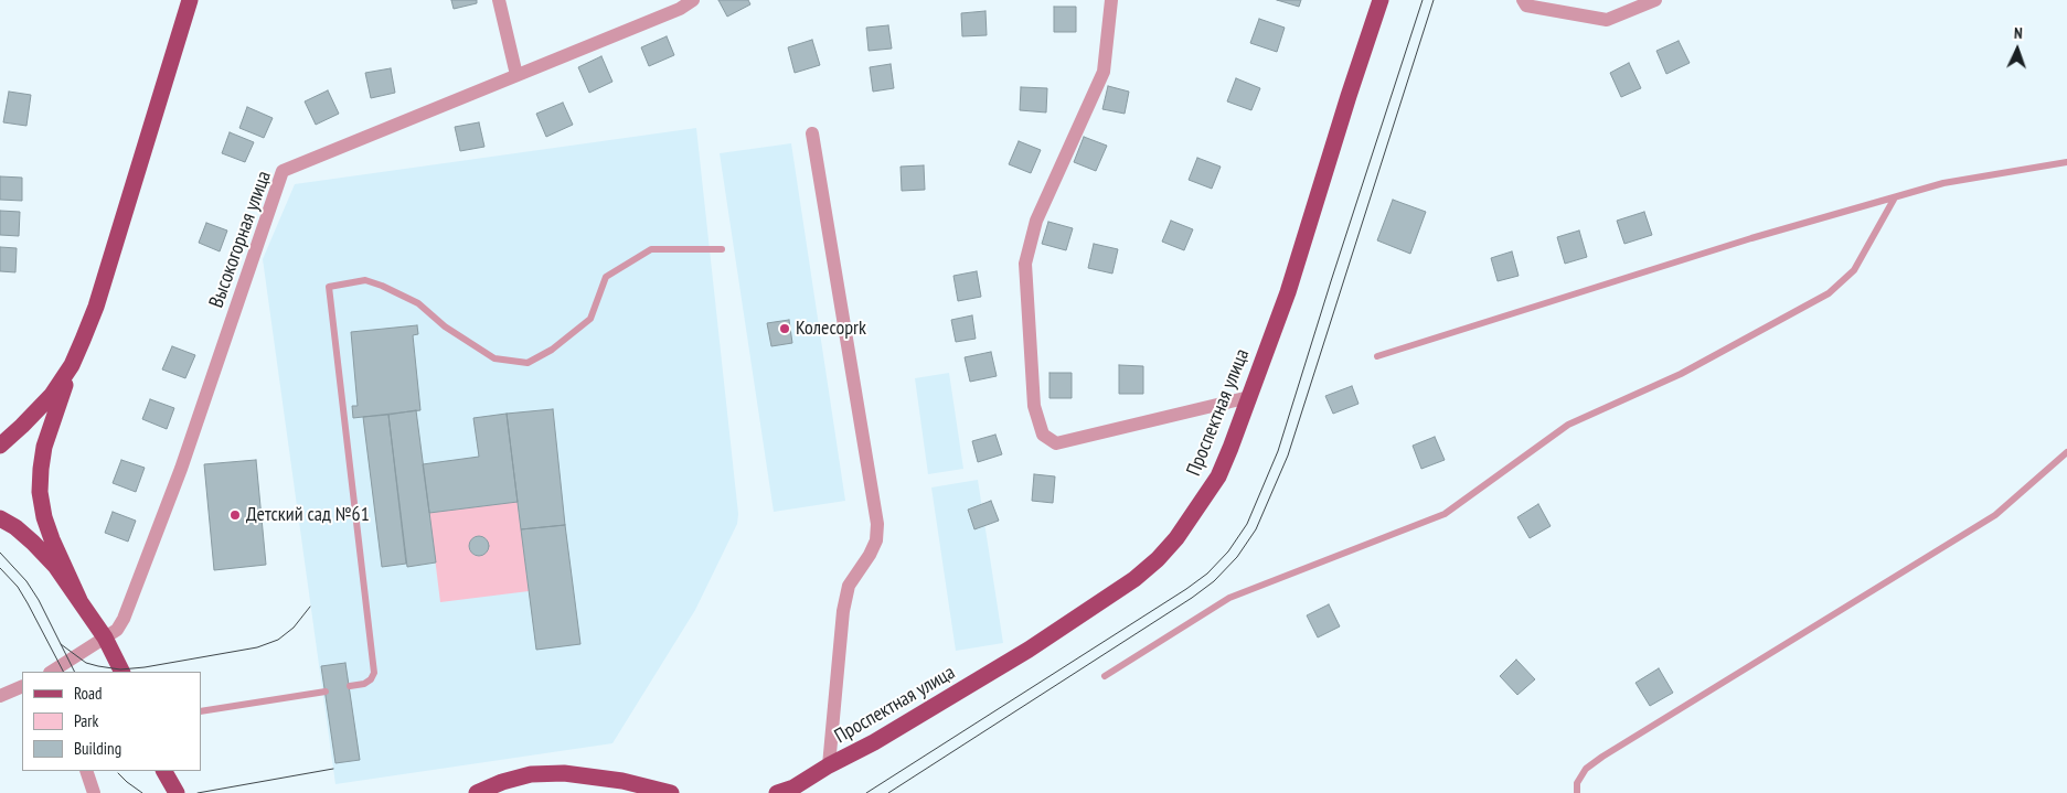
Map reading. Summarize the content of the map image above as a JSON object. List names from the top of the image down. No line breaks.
{"streets":{"main road":["Проспектная улица"],"street":["Высокогорная улица"]},"places":["Колесоprk","Детский сад №61"],"legend":["Road","Park","Building"],"north":"top"}
